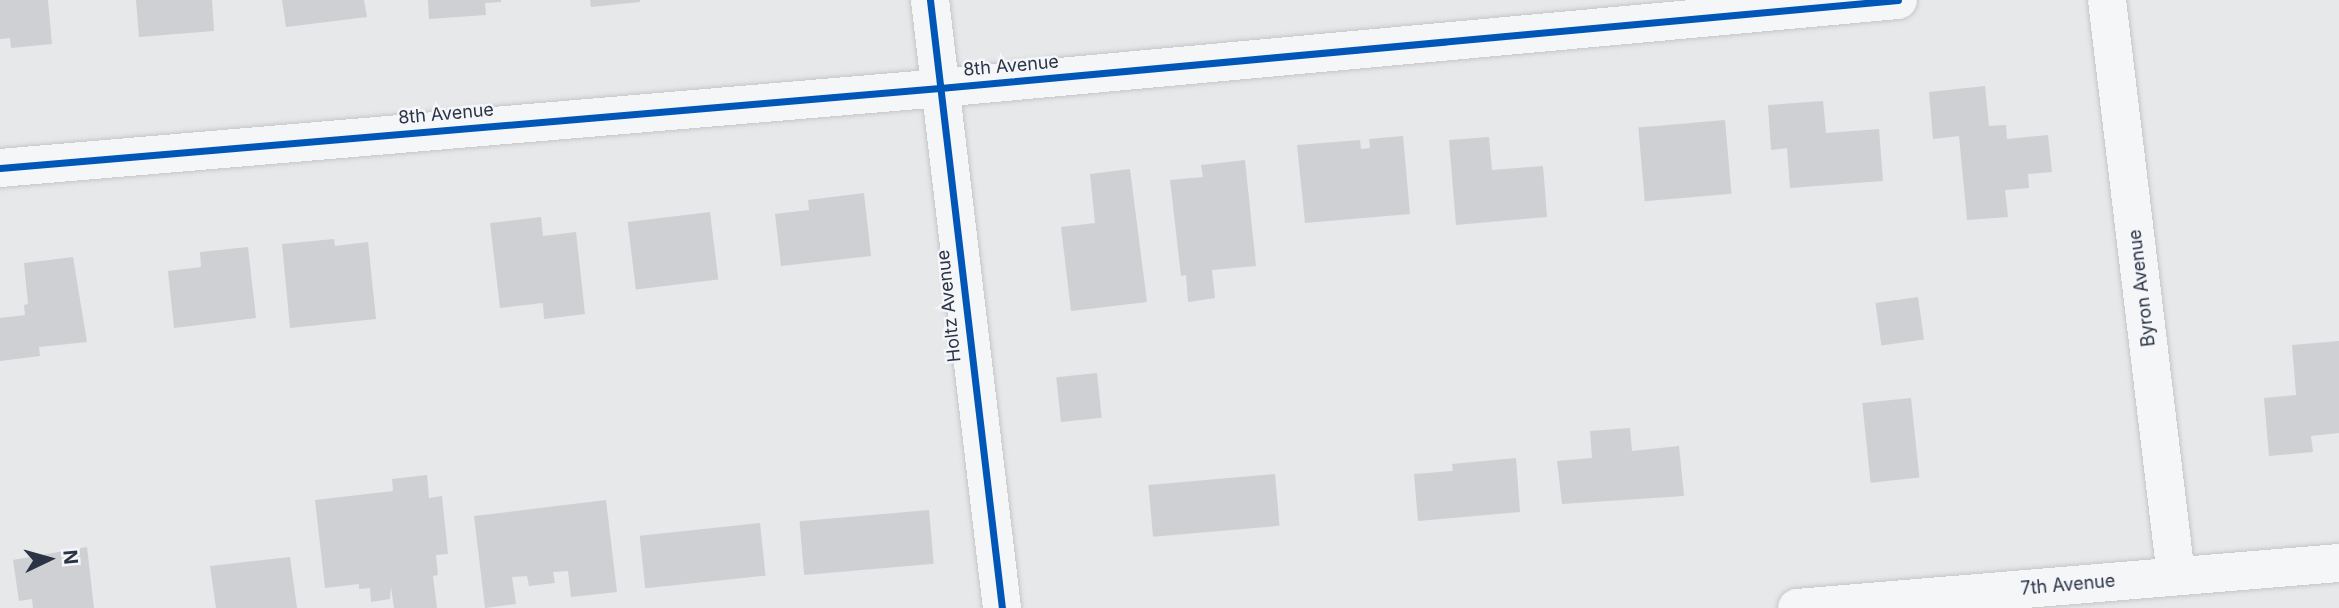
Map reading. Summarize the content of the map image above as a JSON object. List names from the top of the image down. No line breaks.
{"streets":{"street":["8th Avenue","Byron Avenue","Holtz Avenue","7th Avenue"]},"crossings":[["8th Avenue","Holtz Avenue"],["Byron Avenue","7th Avenue"]],"north":"right"}
